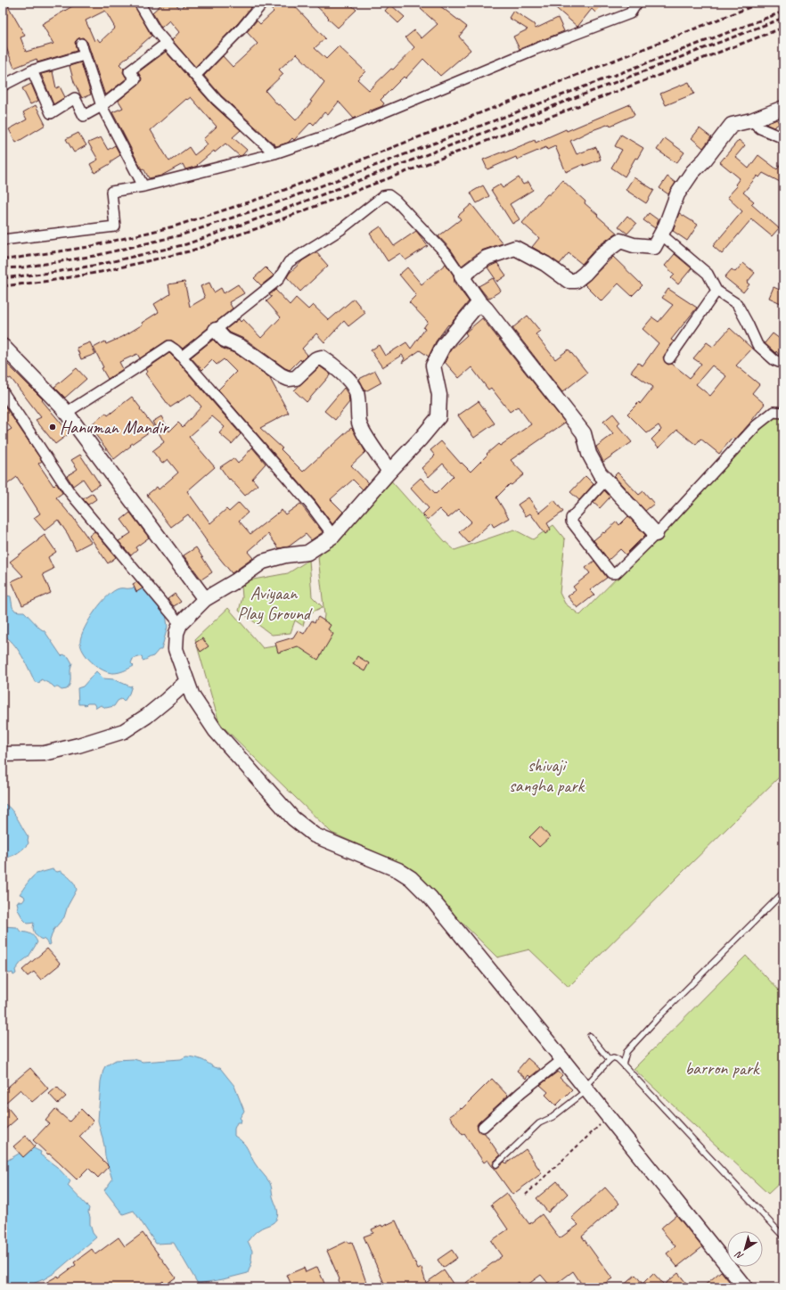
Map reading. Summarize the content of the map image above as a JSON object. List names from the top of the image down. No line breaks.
{"parks":["Aviyaan Play Ground","shivaji sangha park","barron park"],"places":["Hanuman Mandir"],"north":"bottom left"}
